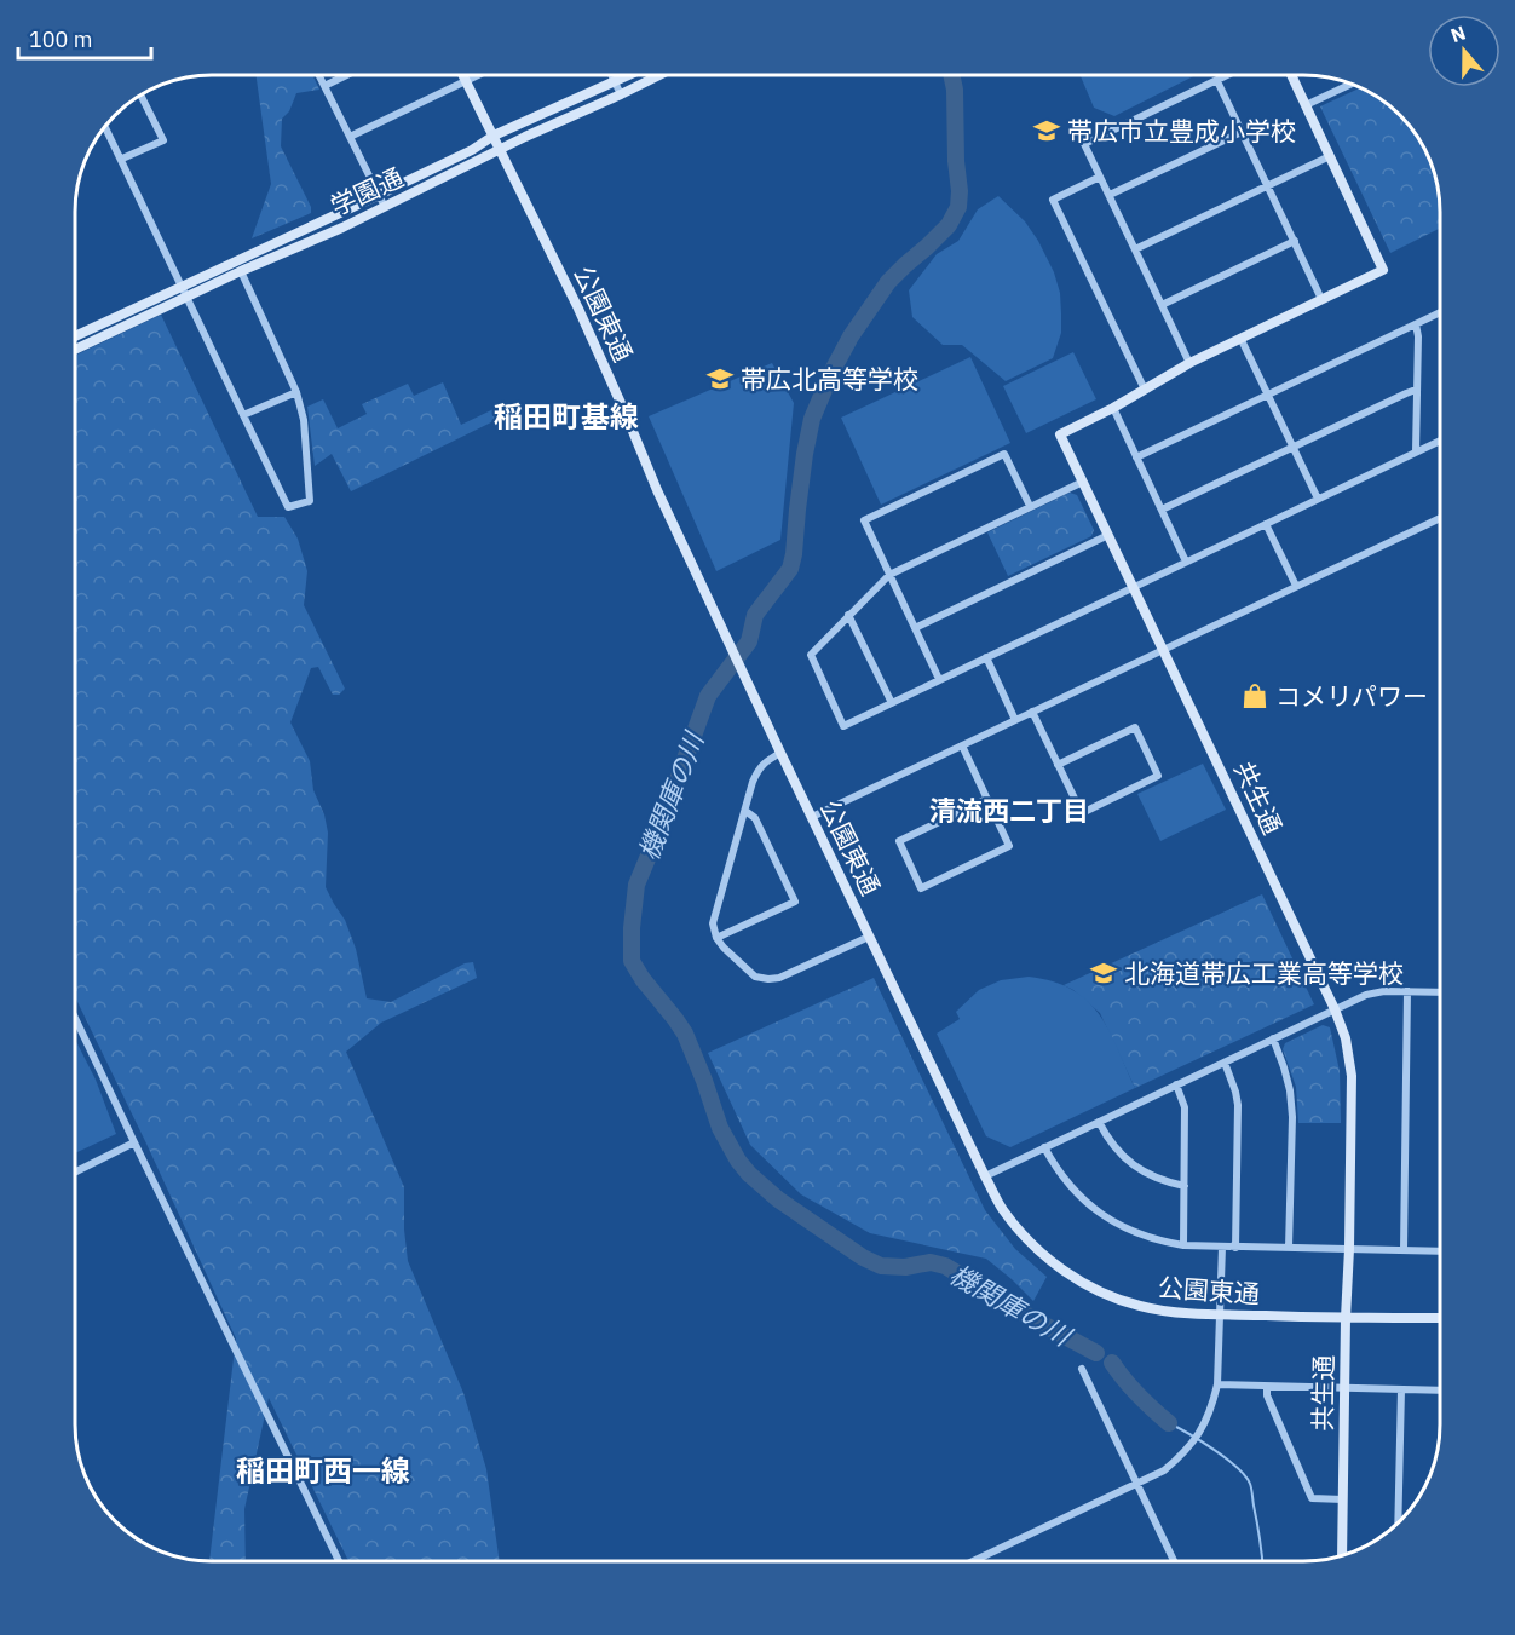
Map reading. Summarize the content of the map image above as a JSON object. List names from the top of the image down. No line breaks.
{"streets":{"street":["学園通","公園東通","共生通"]},"crossings":[["学園通","公園東通"],["公園東通","共生通"]],"districts":["稲田町基線","清流西二丁目","稲田町西一線"],"water":["機関庫の川"],"places":{"school or university":["帯広市立豊成小学校","帯広北高等学校","北海道帯広工業高等学校"],"shop":["コメリパワー"]},"scale_bar":"100 m","north":"top"}
